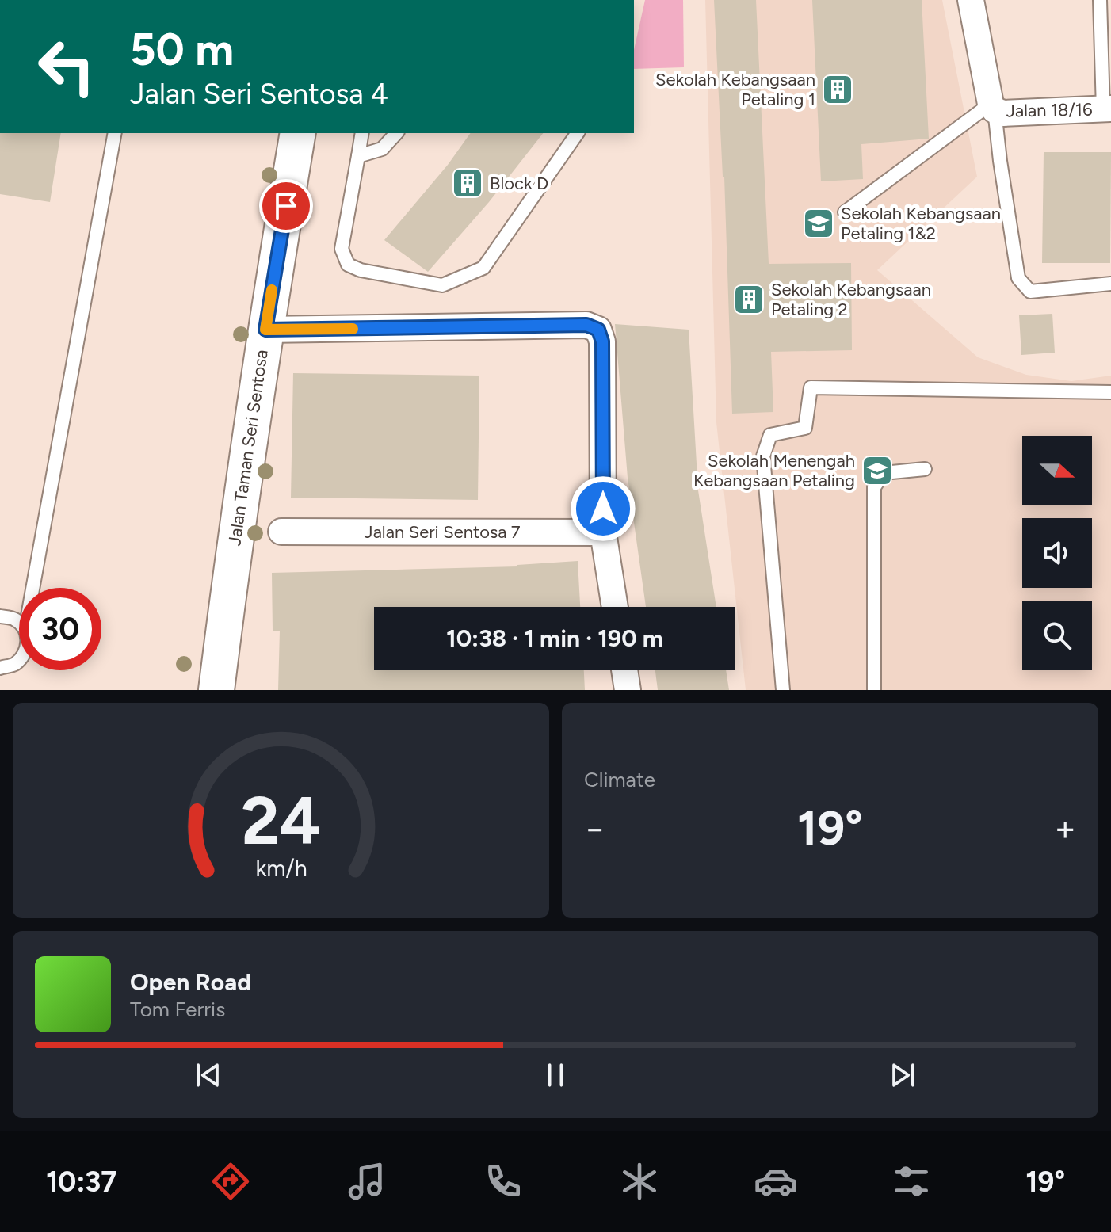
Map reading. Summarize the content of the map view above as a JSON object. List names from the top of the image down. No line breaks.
{"streets":{"main road":["Jalan Taman Seri Sentosa"],"street":["Jalan 18/16","Jalan Seri Sentosa 7"]},"places":{"building":["Sekolah Kebangsaan Petaling 1","Block D","Sekolah Kebangsaan Petaling 2"],"school or university":["Sekolah Kebangsaan Petaling 1&2","Sekolah Menengah Kebangsaan Petaling"]},"north":"right","page":{"turn":["50 m","Jalan Seri Sentosa 4"],"limit":"30","trip":"10:38 · 1 min · 190 m","tile":"Climate","heat":["−","19°","+"],"song":["Open Road","Tom Ferris"],"tabs":["10:37","19°"],"gauge":["24","km/h"]}}
